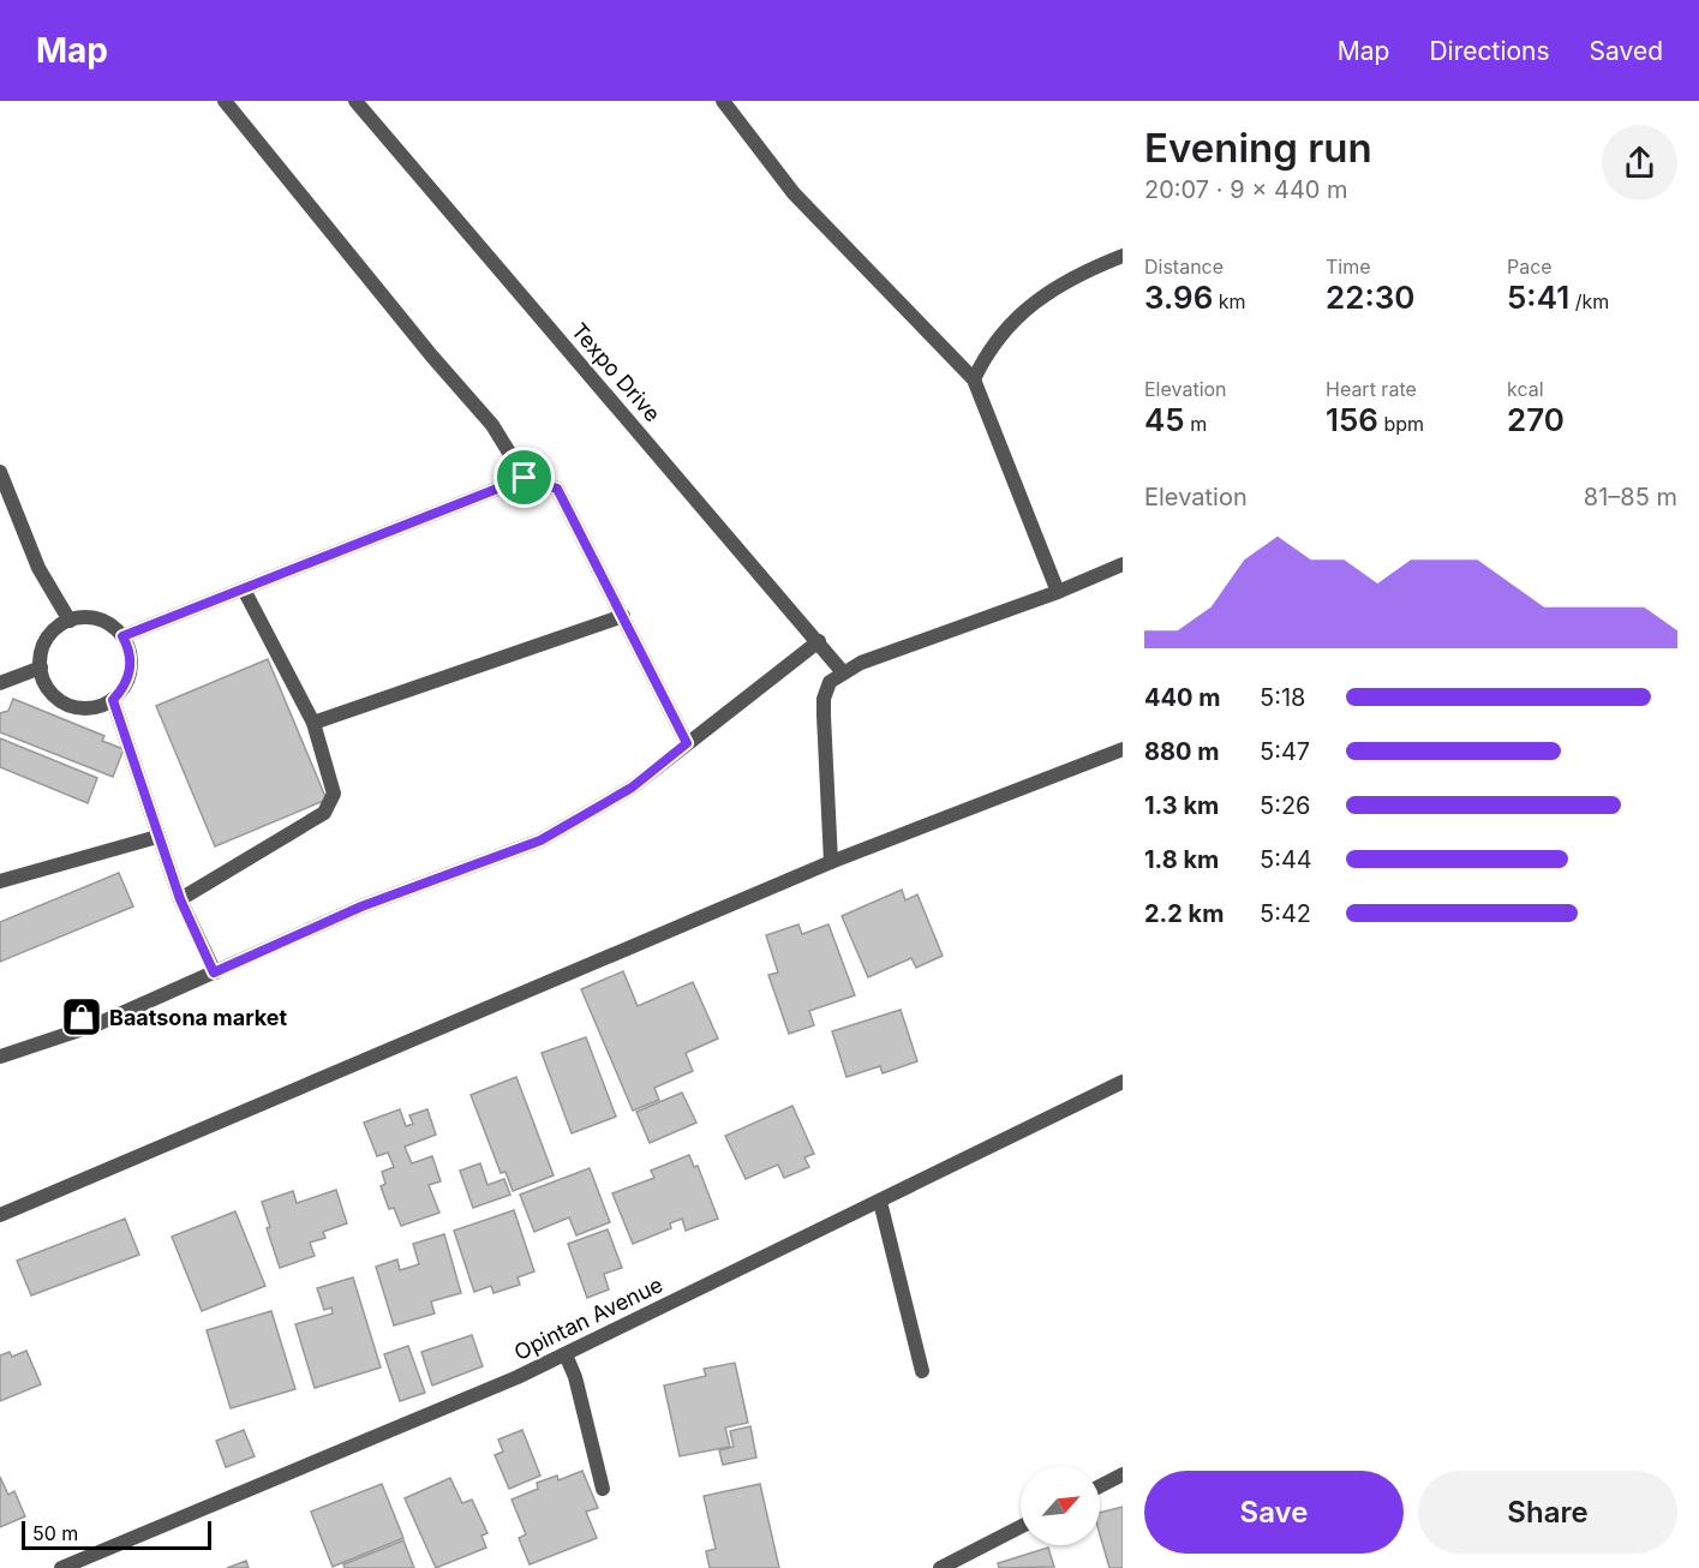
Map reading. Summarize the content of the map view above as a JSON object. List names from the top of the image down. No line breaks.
{"streets":{"street":["Texpo Drive","Opintan Avenue"]},"places":{"shop":["Baatsona market"]},"scale_bar":"50 m","north":"top right","page":{"header":"Map","nav":["Map","Directions","Saved"],"heading":["Evening run","20:07 · 9 × 440 m"],"stats":[["Distance","3.96 km"],["Time","22:30"],["Pace","5:41 /km"],["Elevation","45 m"],["Heart rate","156 bpm"],["kcal","270"]],"chart":["Elevation","81–85 m"],"list":[{"name":"440 m","note":"5:18"},{"name":"880 m","note":"5:47"},{"name":"1.3 km","note":"5:26"},{"name":"1.8 km","note":"5:44"},{"name":"2.2 km","note":"5:42"}],"buttons":["Save","Share"],"scale":"50 m"}}
